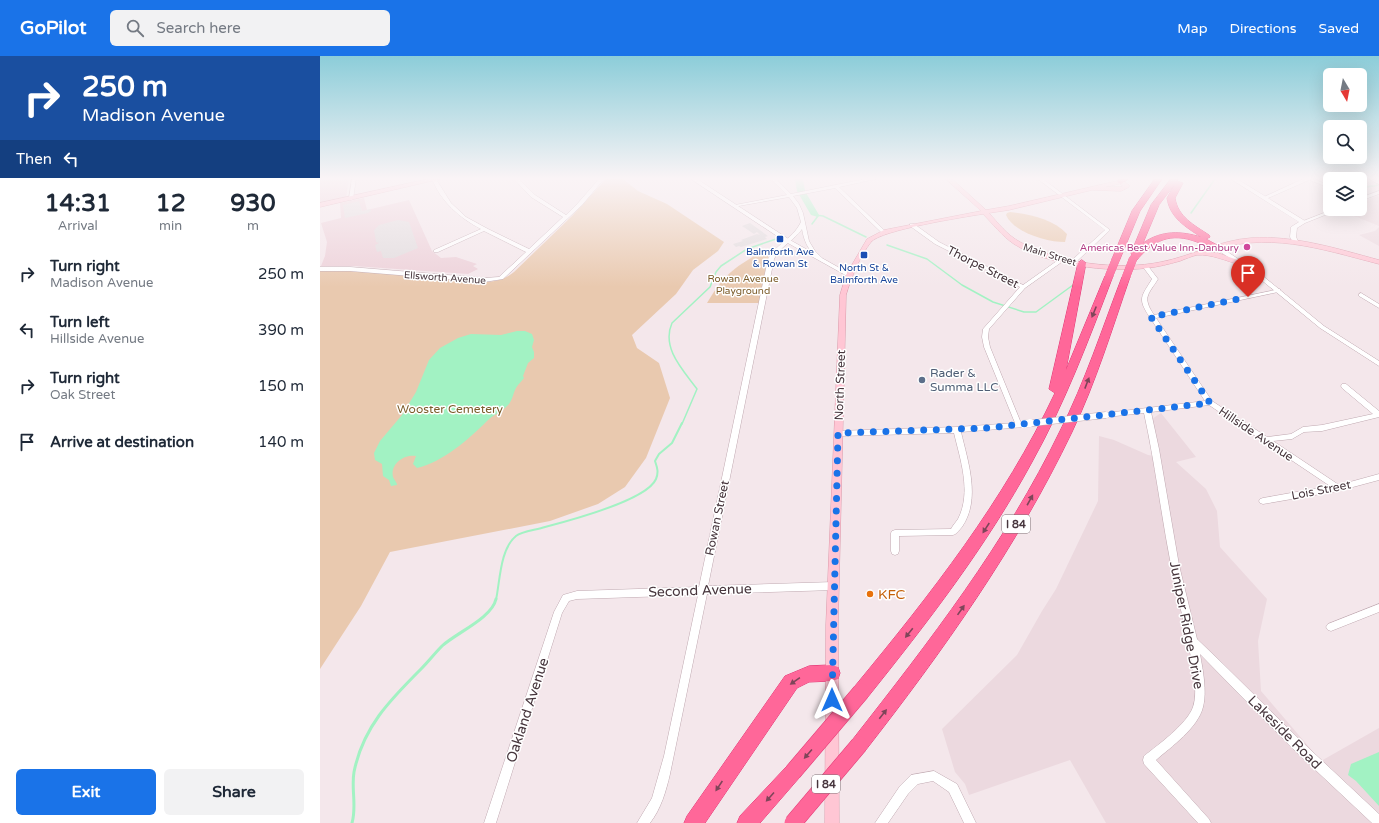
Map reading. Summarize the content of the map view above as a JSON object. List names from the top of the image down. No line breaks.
{"streets":{"highway":["I 84"],"main road":["Main Street","North Street"],"street":["Thorpe Street","Ellsworth Avenue","Hillside Avenue","Lois Street","Rowan Street","Second Avenue","Juniper Ridge Drive","Oakland Avenue","Lakeside Road"]},"crossings":[["Main Street","Hillside Avenue"],["Thorpe Street","North Street"],["North Street","Second Avenue"],["Hillside Avenue","Lois Street"],["Rowan Street","Second Avenue"],["Second Avenue","Oakland Avenue"],["Juniper Ridge Drive","Lakeside Road"]],"parks":["Rowan Avenue Playground","Wooster Cemetery"],"places":{"transit":["Balmforth Ave & Rowan St","North St & Balmforth Ave"],"other":["Americas Best Value Inn-Danbury","Rader & Summa LLC","KFC"]},"north":"bottom","page":{"header":"GoPilot","search":"Search here","nav":["Map","Directions","Saved"],"turn":["250 m","Madison Avenue"],"then":"Then","eta":["14:31","Arrival","12","min","930","m"],"list":[{"name":"Turn right","note":"Madison Avenue","value":"250 m"},{"name":"Turn left","note":"Hillside Avenue","value":"390 m"},{"name":"Turn right","note":"Oak Street","value":"150 m"},{"name":"Arrive at destination","value":"140 m"}],"buttons":["Exit","Share"]}}
